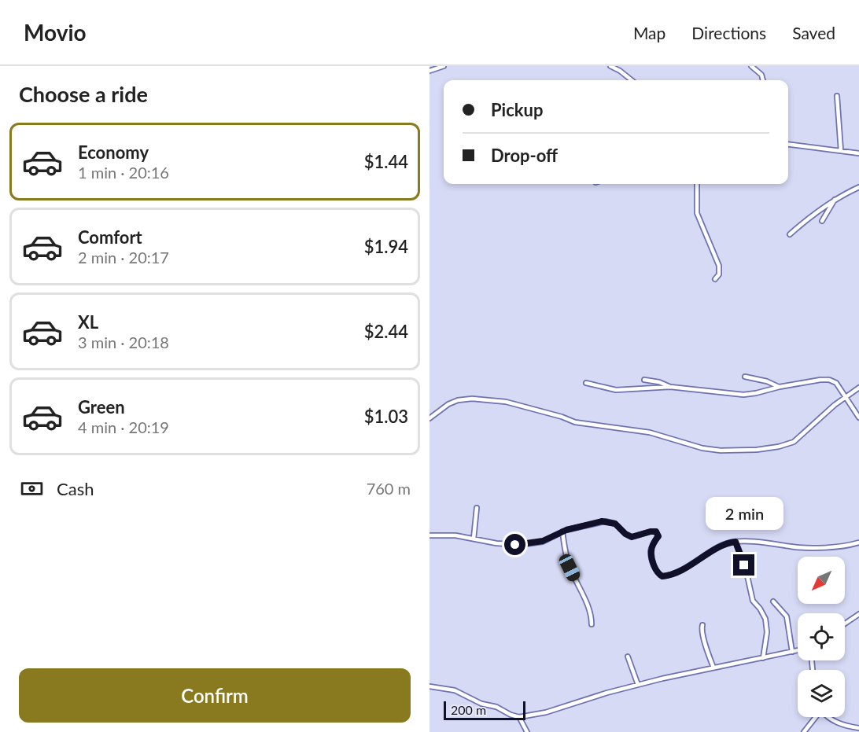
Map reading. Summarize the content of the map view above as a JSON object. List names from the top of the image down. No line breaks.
{"scale_bar":"200 m","north":"bottom left","page":{"header":"Movio","nav":["Map","Directions","Saved"],"heading":"Choose a ride","banner":["Pickup","Drop-off"],"list":[{"name":"Economy","note":"1 min · 20:16","value":"$1.44"},{"name":"Comfort","note":"2 min · 20:17","value":"$1.94"},{"name":"XL","note":"3 min · 20:18","value":"$2.44"},{"name":"Green","note":"4 min · 20:19","value":"$1.03"}],"pay":["Cash","760 m"],"bubble":"2 min","buttons":"Confirm","scale":"200 m"}}
